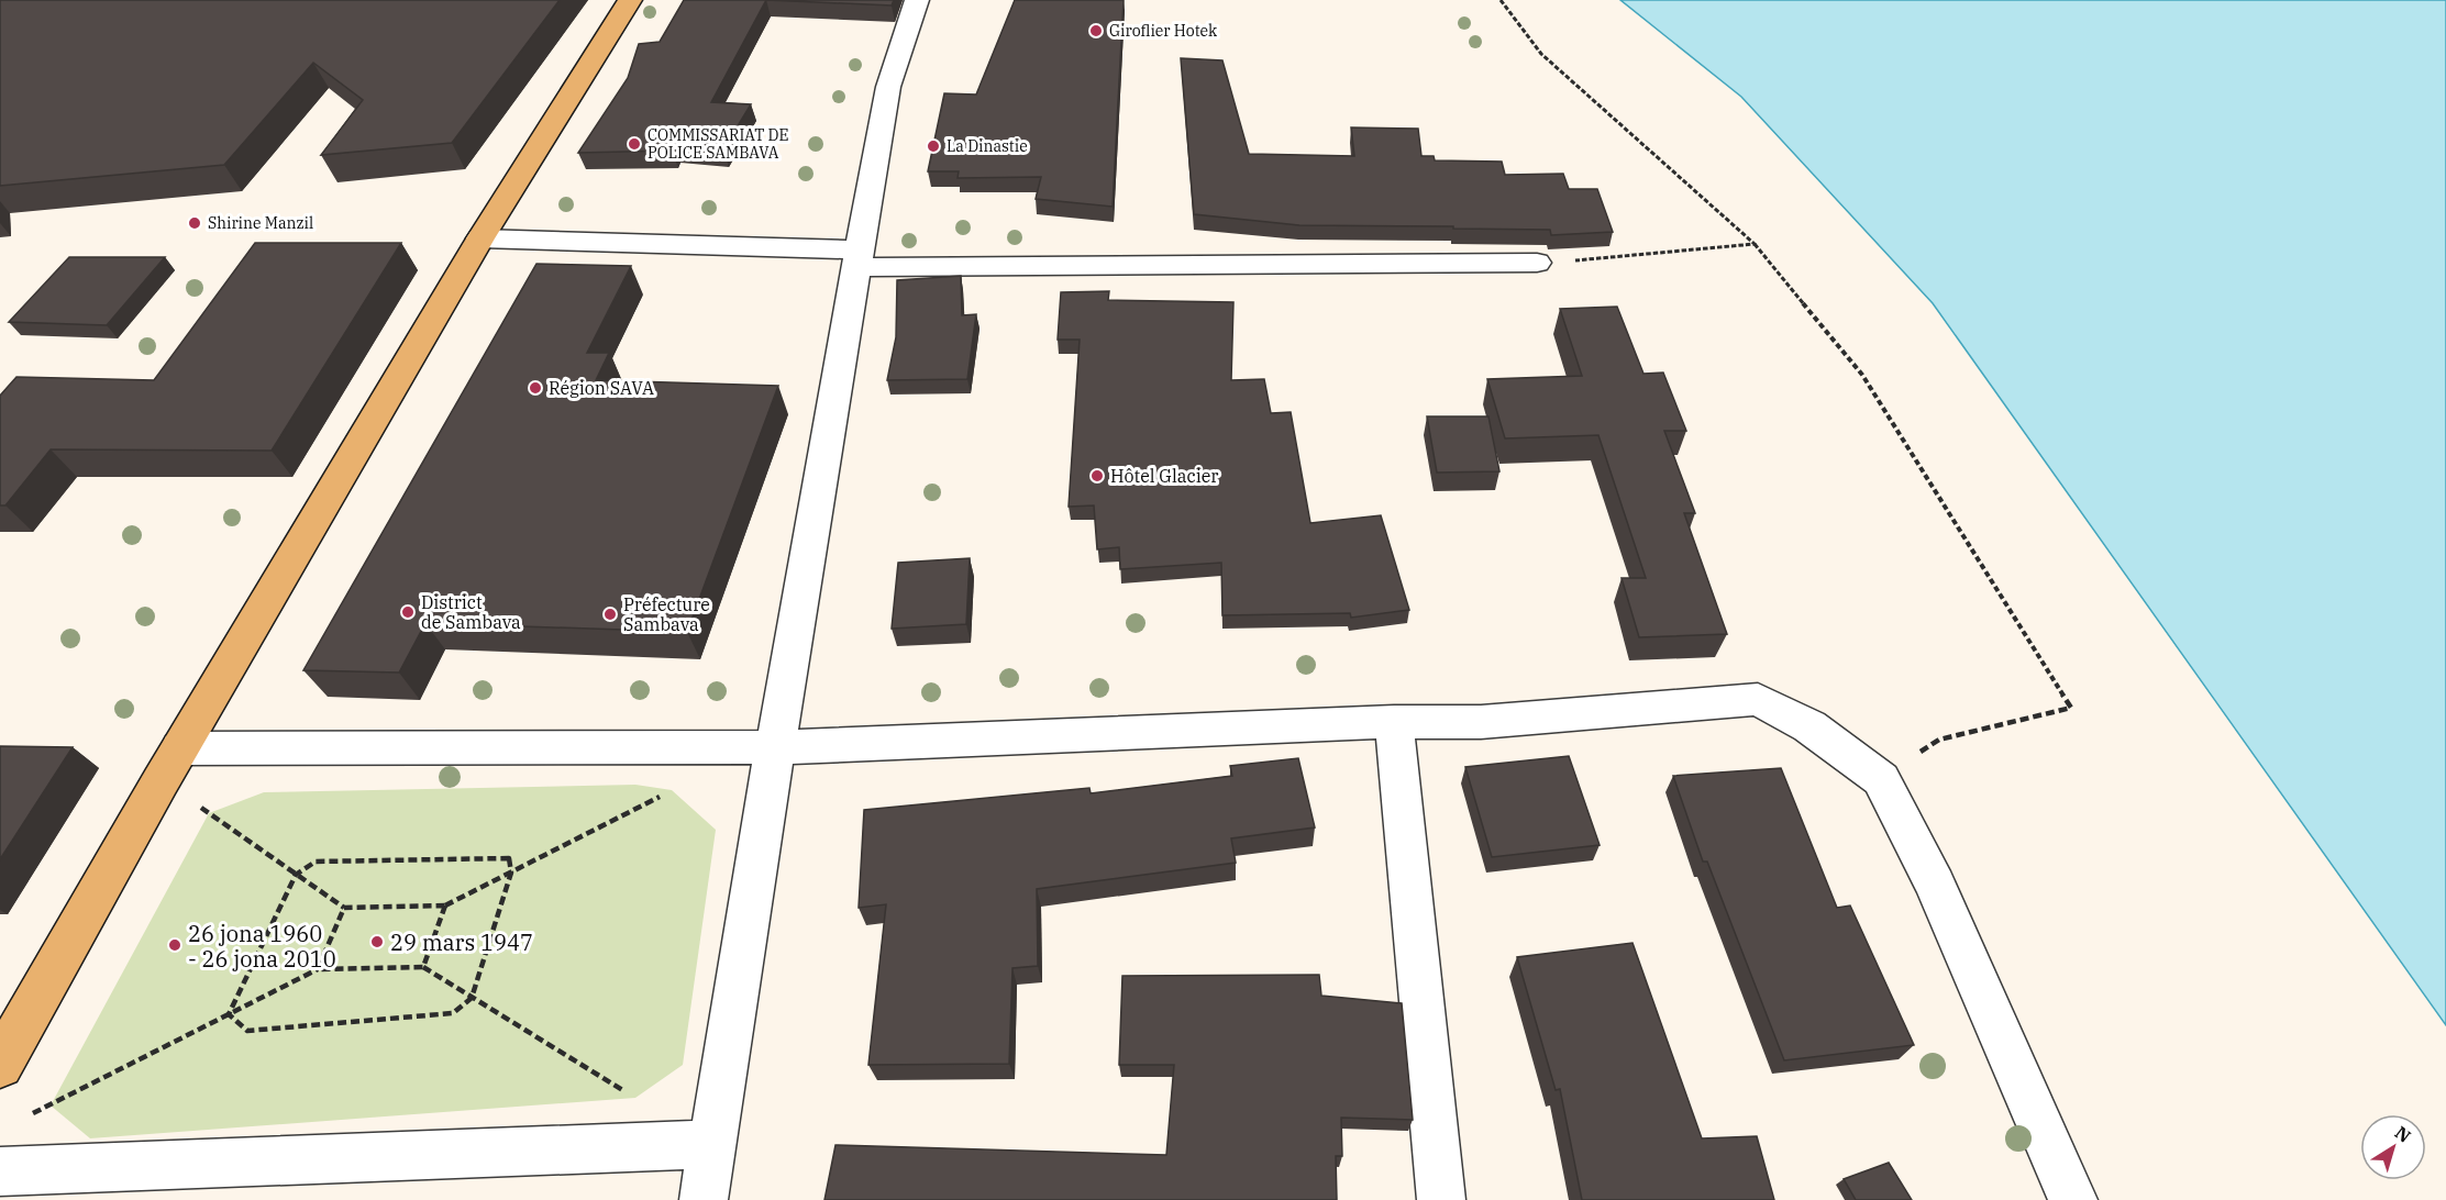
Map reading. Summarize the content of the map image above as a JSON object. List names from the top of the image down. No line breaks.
{"places":["Giroflier Hotek","COMMISSARIAT DE POLICE SAMBAVA","La Dinastie","Shirine Manzil","Région SAVA","Hôtel Glacier","District de Sambava","Préfecture Sambava","29 mars 1947","26 jona 1960 - 26 jona 2010"],"north":"top right"}
